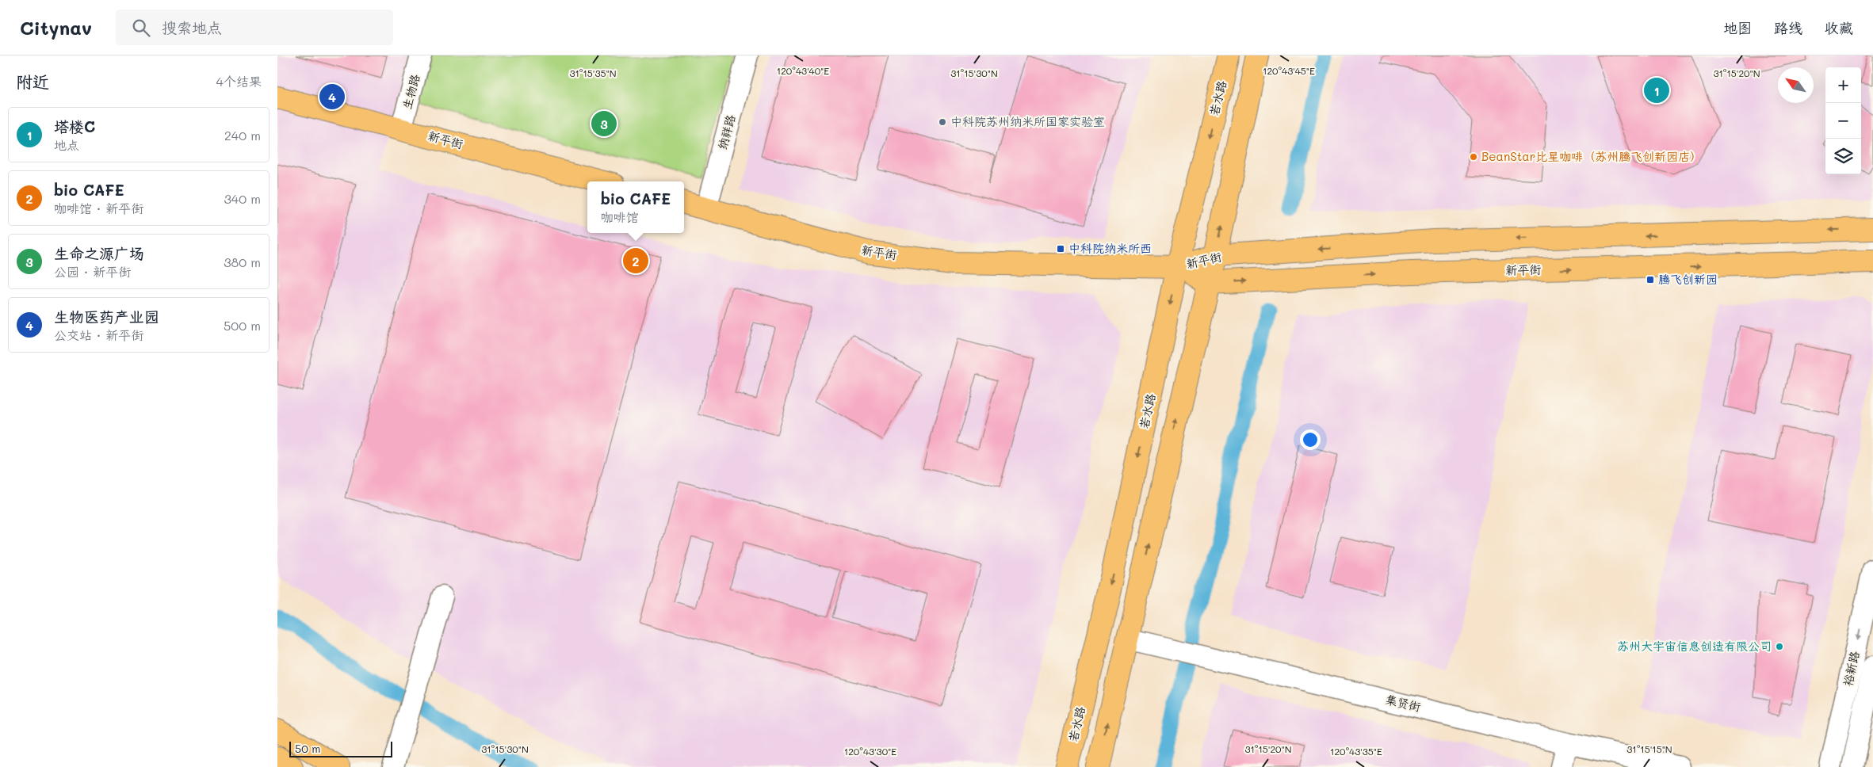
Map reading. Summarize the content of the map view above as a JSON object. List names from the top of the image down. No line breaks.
{"streets":{"main road":["若水路","新平街"],"street":["生物路","纳祥路","裕新路","集贤街"]},"crossings":[["生物路","新平街"],["若水路","新平街"],["纳祥路","新平街"]],"places":{"other":["中科院苏州纳米所国家实验室","BeanStar比星咖啡（苏州腾飞创新园店）","苏州大宇宙信息创造有限公司"],"transit":["中科院纳米所西","腾飞创新园"]},"scale_bar":"50 m","north":"top left","page":{"header":"Citynav","search":"搜索地点","nav":["地图","路线","收藏"],"heading":["附近","4个结果"],"map_buttons":["+","−"],"pins":["1","4","3","2"],"list":[{"mark":"1","name":"塔楼C","note":"地点","value":"240 m"},{"mark":"2","name":"bio CAFE","note":"咖啡馆 · 新平街","value":"340 m"},{"mark":"3","name":"生命之源广场","note":"公园 · 新平街","value":"380 m"},{"mark":"4","name":"生物医药产业园","note":"公交站 · 新平街","value":"500 m"}],"popup":["bio CAFE","咖啡馆"],"scale":"50 m"},"coordinates":["120°43'40\"E","120°43'45\"E","31°15'35\"N","31°15'30\"N","31°15'20\"N","31°15'15\"N","120°43'30\"E","120°43'35\"E"]}
